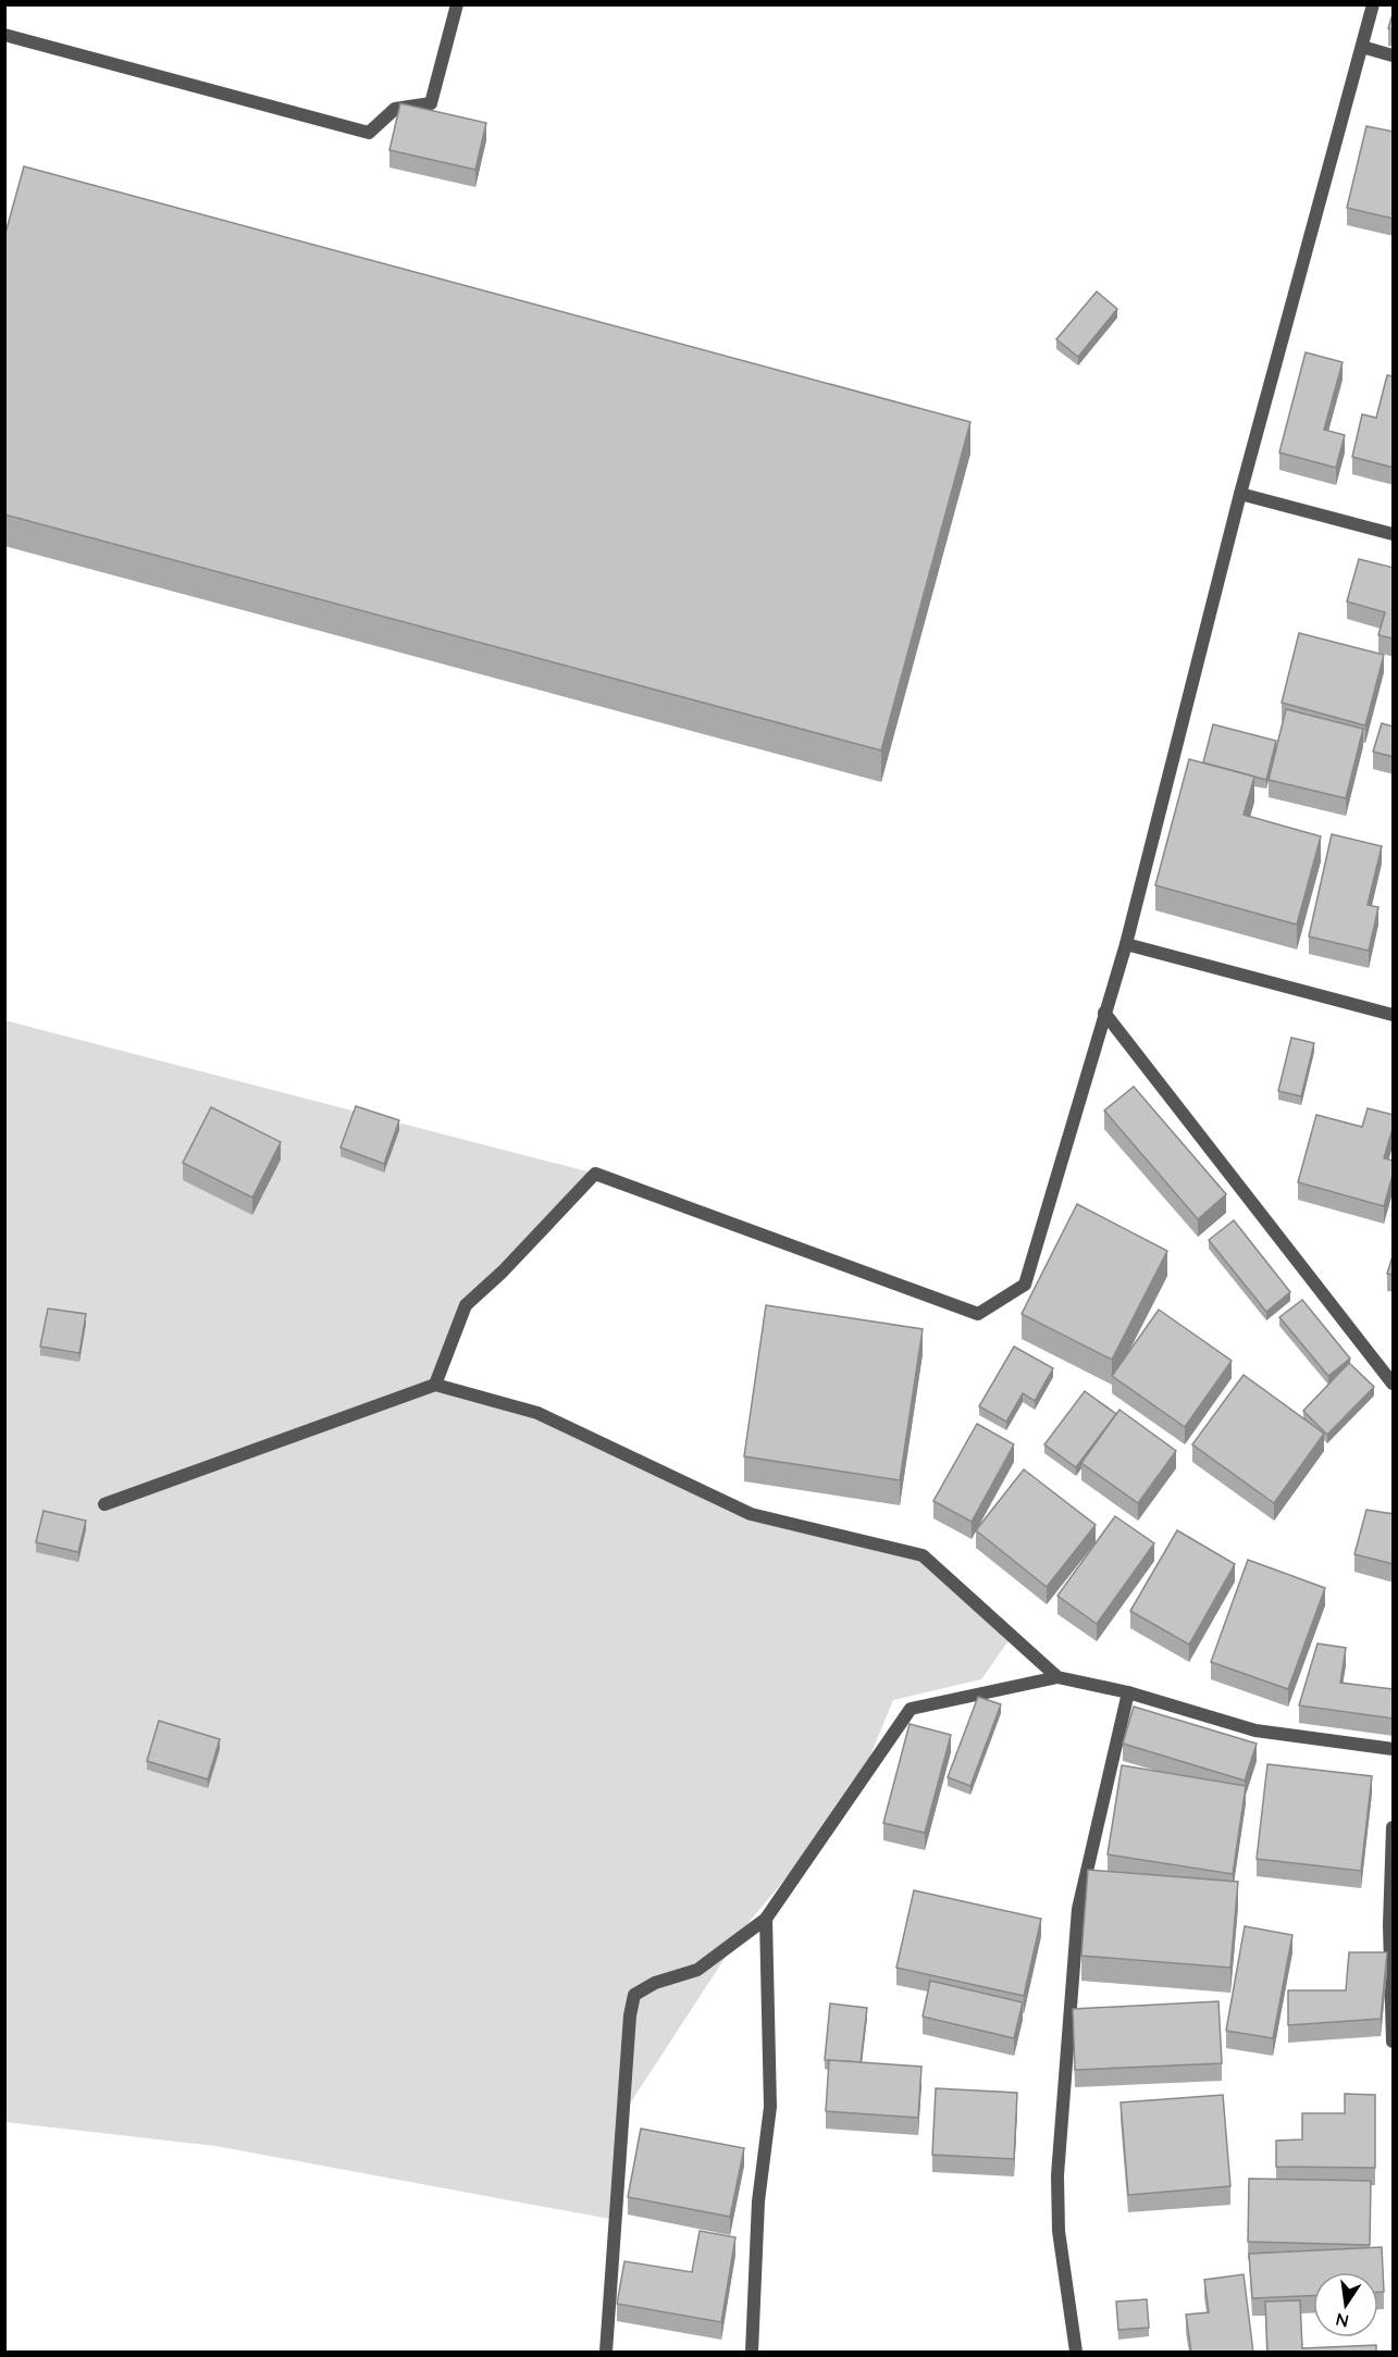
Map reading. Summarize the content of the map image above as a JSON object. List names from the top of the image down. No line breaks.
{"north":"bottom"}
